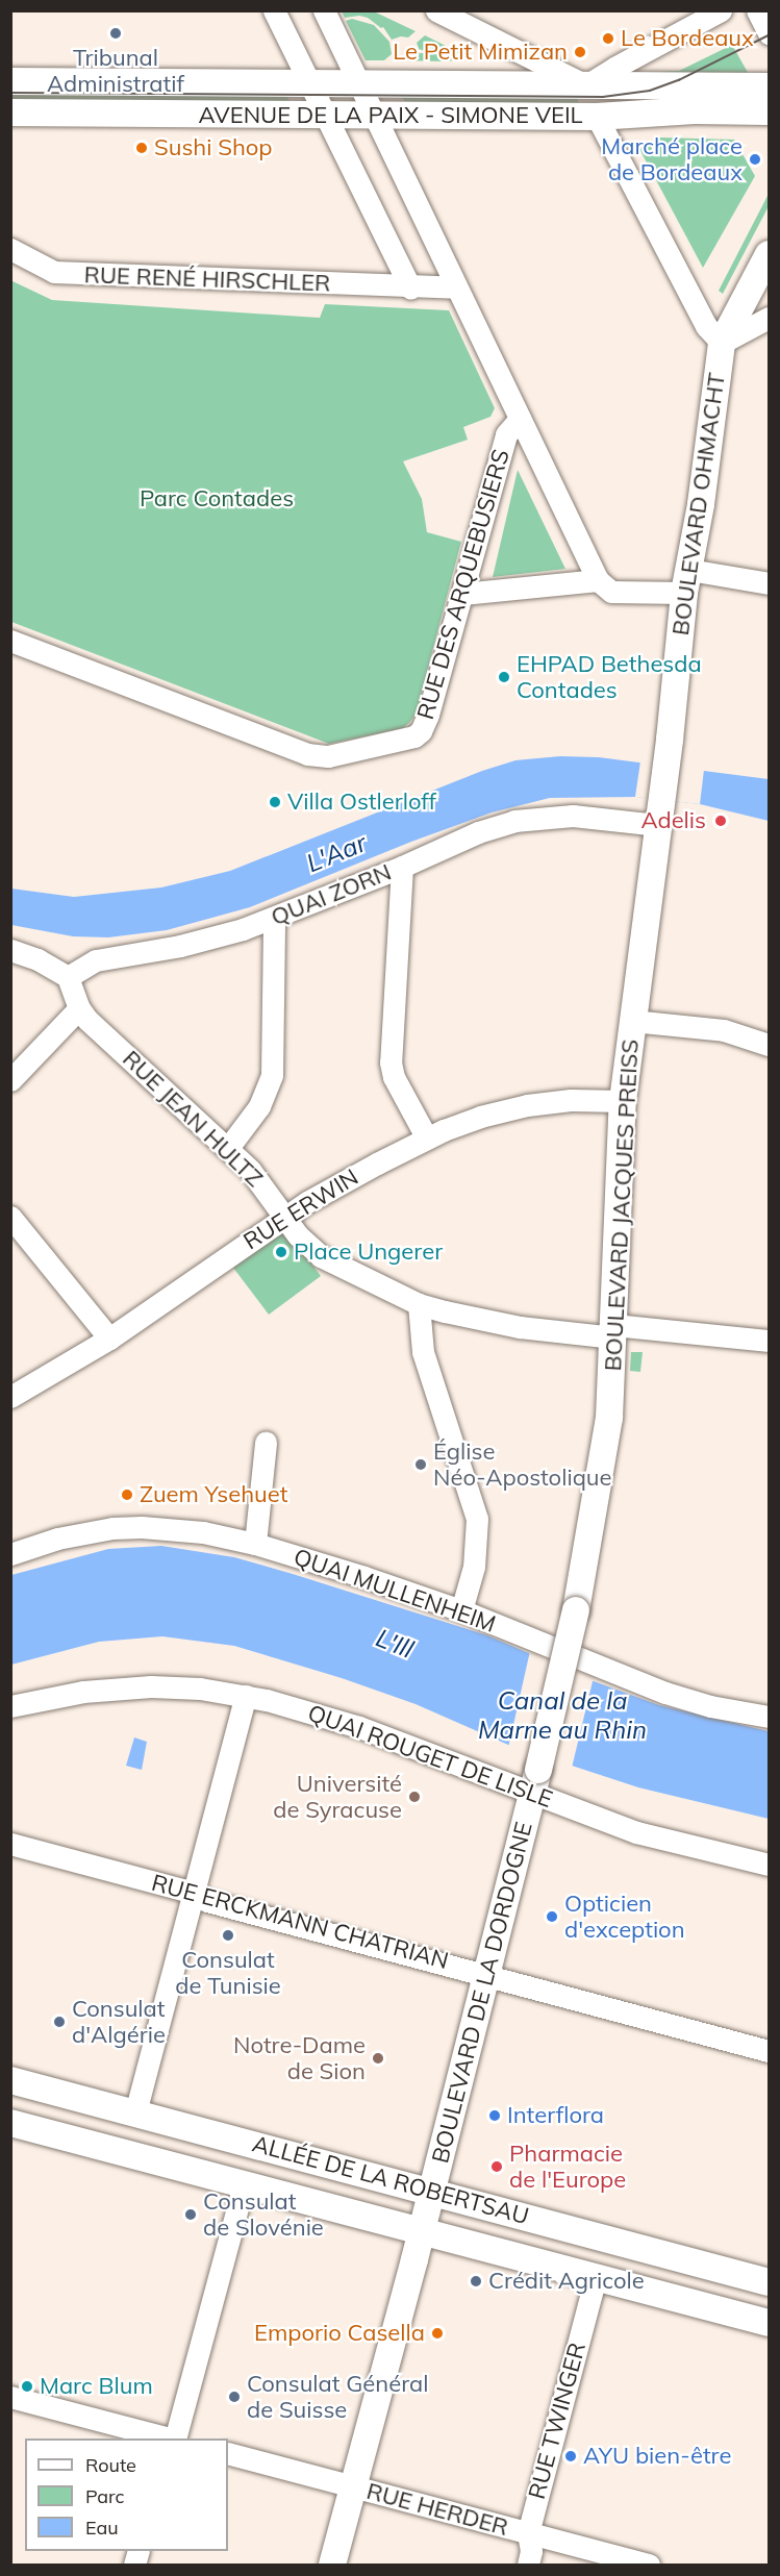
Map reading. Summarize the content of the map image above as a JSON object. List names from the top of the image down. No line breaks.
{"streets":{"main road":["AVENUE DE LA PAIX - SIMONE VEIL","BOULEVARD OHMACHT","BOULEVARD JACQUES PREISS","BOULEVARD DE LA DORDOGNE","ALLÉE DE LA ROBERTSAU"],"street":["RUE RENÉ HIRSCHLER","RUE DES ARQUEBUSIERS","QUAI ZORN","RUE JEAN HULTZ","RUE ERWIN","QUAI MULLENHEIM","QUAI ROUGET DE LISLE","RUE ERCKMANN CHATRIAN","RUE TWINGER","RUE HERDER"]},"crossings":[["BOULEVARD OHMACHT","QUAI ZORN"],["BOULEVARD OHMACHT","BOULEVARD JACQUES PREISS"],["QUAI ZORN","BOULEVARD JACQUES PREISS"],["RUE JEAN HULTZ","BOULEVARD JACQUES PREISS"],["RUE JEAN HULTZ","RUE ERWIN"],["BOULEVARD JACQUES PREISS","RUE ERWIN"],["BOULEVARD JACQUES PREISS","QUAI ROUGET DE LISLE"],["BOULEVARD JACQUES PREISS","BOULEVARD DE LA DORDOGNE"],["QUAI ROUGET DE LISLE","BOULEVARD DE LA DORDOGNE"],["RUE ERCKMANN CHATRIAN","BOULEVARD DE LA DORDOGNE"],["BOULEVARD DE LA DORDOGNE","ALLÉE DE LA ROBERTSAU"],["BOULEVARD DE LA DORDOGNE","RUE HERDER"],["ALLÉE DE LA ROBERTSAU","RUE TWINGER"],["RUE TWINGER","RUE HERDER"]],"water":["L'Aar","L'Ill","Canal de la Marne au Rhin"],"parks":["Parc Contades"],"places":["Tribunal Administratif","Le Bordeaux","Le Petit Mimizan","Sushi Shop","Marché place de Bordeaux","EHPAD Bethesda Contades","Villa Ostlerloff","Adelis","Place Ungerer","Église Néo-Apostolique","Zuem Ysehuet","Université de Syracuse","Opticien d'exception","Consulat de Tunisie","Consulat d'Algérie","Notre-Dame de Sion","Interflora","Pharmacie de l'Europe","Consulat de Slovénie","Crédit Agricole","Emporio Casella","Marc Blum","Consulat Général de Suisse","AYU bien-être"],"legend":["Route","Parc","Eau"]}
